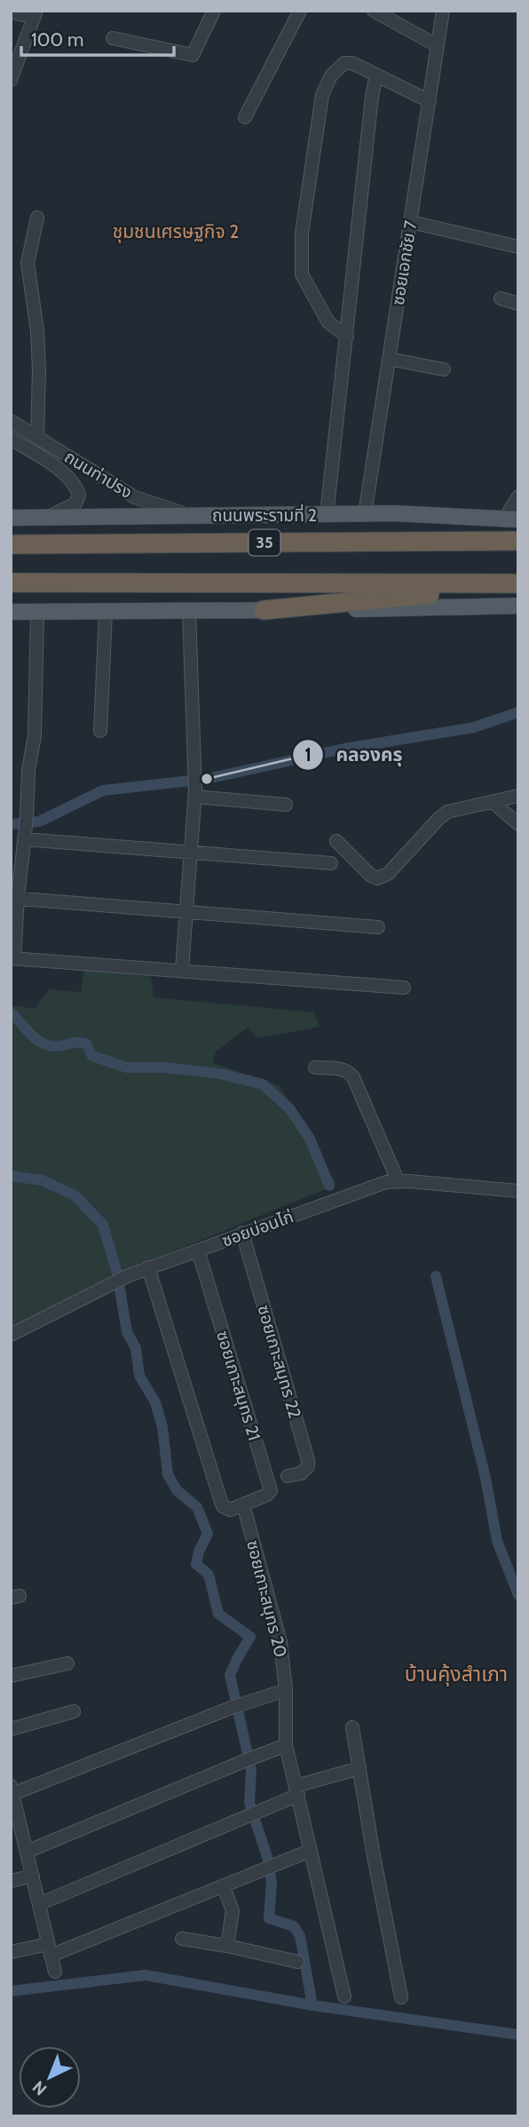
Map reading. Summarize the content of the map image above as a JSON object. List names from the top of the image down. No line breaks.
{"streets":{"highway":["ถนนพระรามที่ 2","35"],"street":["ซอยเอกชัย 7","ถนนท่าปรง","ซอยบ่อนไก่","ซอยเกาะสมุทร 22","ซอยเกาะสมุทร 21","ซอยเกาะสมุทร 20"]},"crossings":[["ซอยเอกชัย 7","ถนนพระรามที่ 2"],["ถนนท่าปรง","ถนนพระรามที่ 2"],["ซอยบ่อนไก่","ซอยเกาะสมุทร 22"],["ซอยบ่อนไก่","ซอยเกาะสมุทร 21"],["ซอยเกาะสมุทร 21","ซอยเกาะสมุทร 20"]],"districts":["ชุมชนเศรษฐกิจ 2","บ้านคุ้งสำเภา"],"places":["คลองครุ"],"scale_bar":"100 m","north":"bottom left"}
